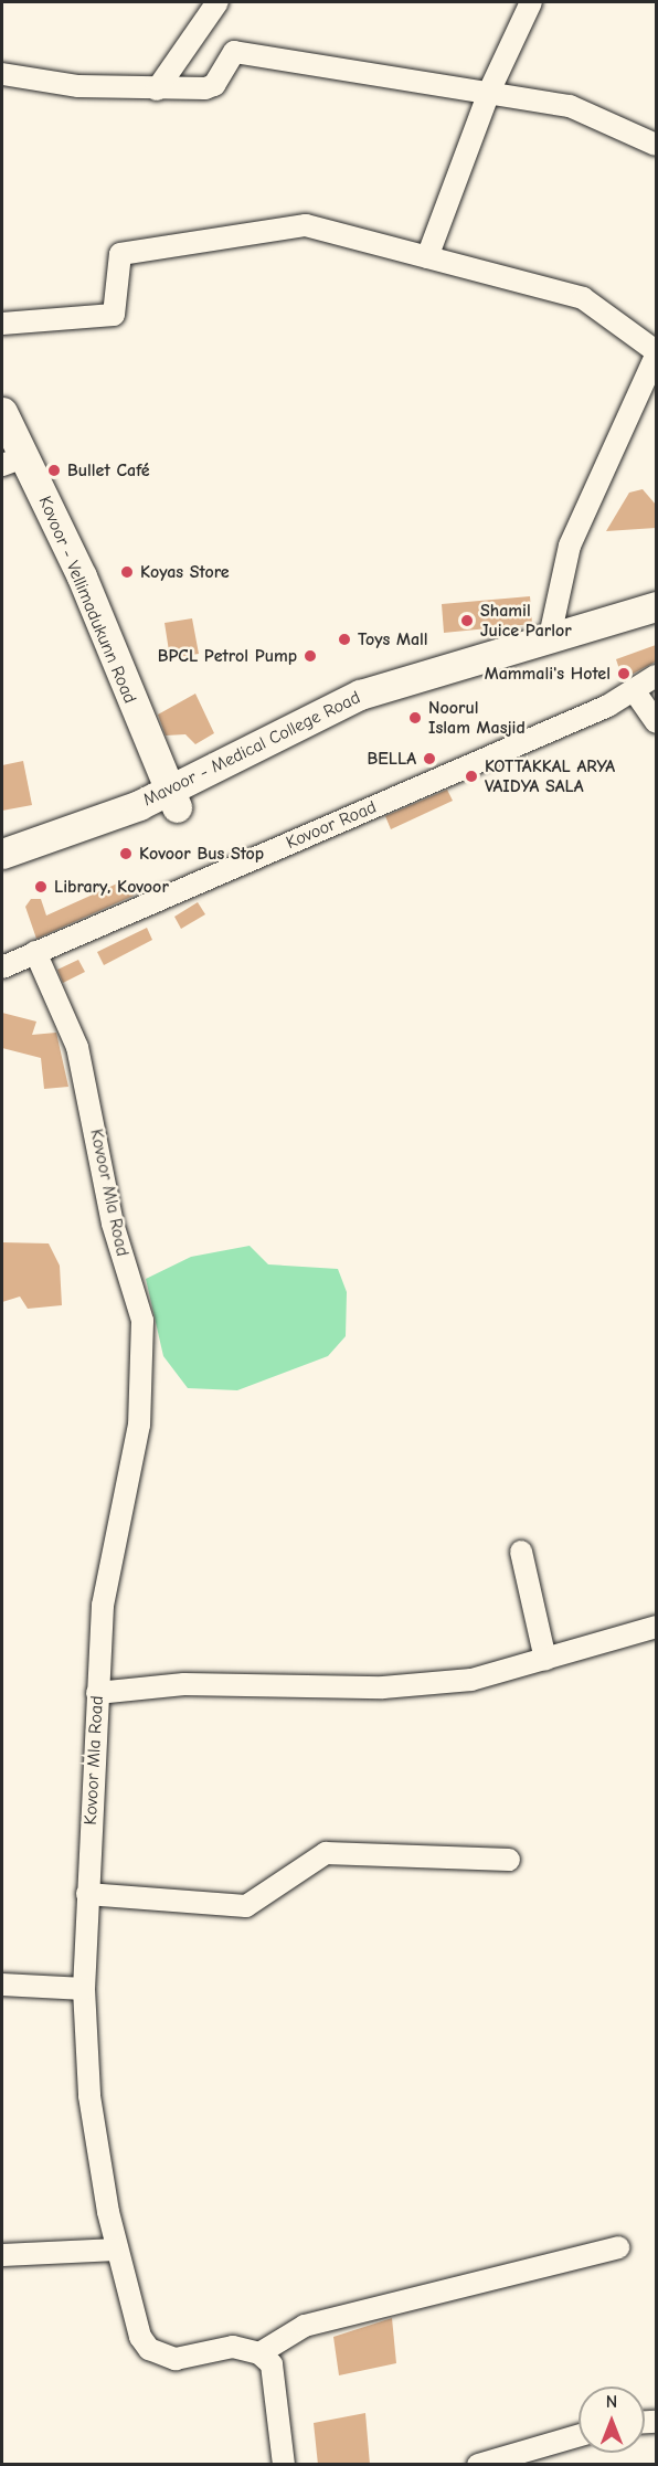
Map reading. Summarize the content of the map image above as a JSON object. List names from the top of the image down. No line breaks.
{"streets":{"main road":["Kovoor - Vellimadukunn Road","Mavoor - Medical College Road"],"street":["Kovoor Road","Kovoor Mla Road"]},"crossings":[["Kovoor - Vellimadukunn Road","Mavoor - Medical College Road"],["Kovoor Road","Kovoor Mla Road"]],"places":["Bullet Café","Koyas Store","Shamil Juice Parlor","Toys Mall","BPCL Petrol Pump","Mammali's Hotel","Noorul Islam Masjid","BELLA","KOTTAKKAL ARYA VAIDYA SALA","Kovoor Bus Stop","Library, Kovoor"],"north":"top"}
